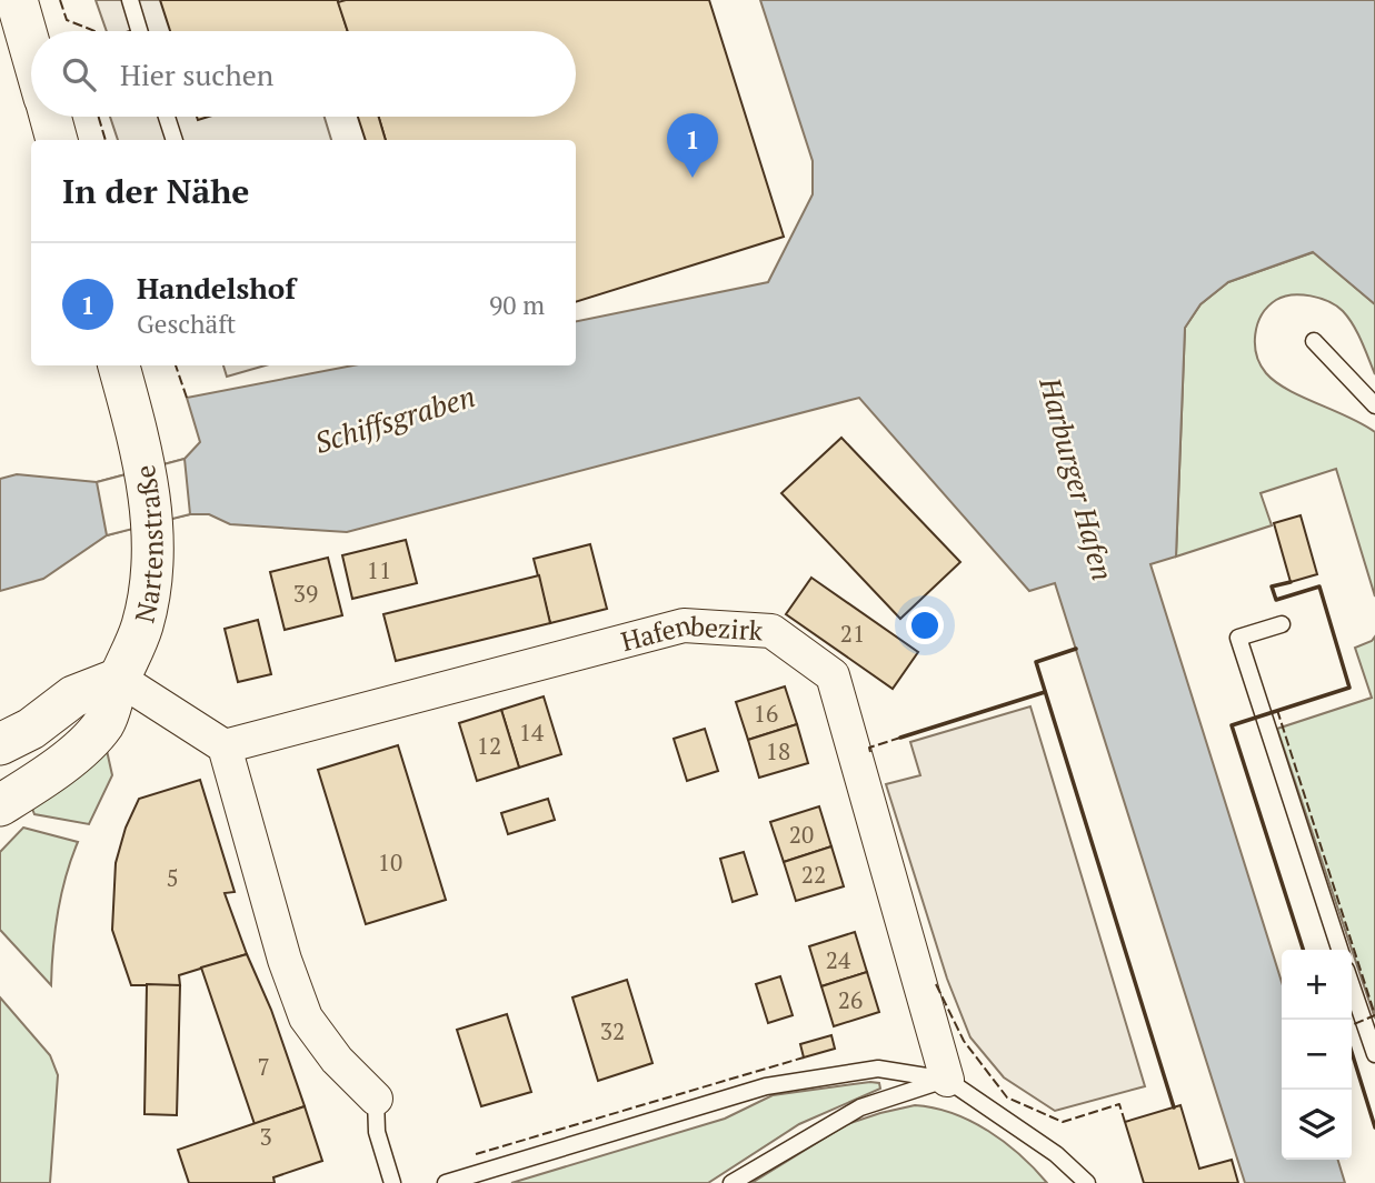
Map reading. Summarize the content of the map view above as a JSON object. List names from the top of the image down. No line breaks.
{"streets":{"street":["Nartenstraße","Hafenbezirk"]},"water":["Schiffsgraben","Harburger Hafen"],"house_numbers":["11","39","21","16","14","12","18","20","10","22","5","24","26","32","7","3"],"page":{"search":"Hier suchen","pins":"1","heading":"In der Nähe","list":[{"mark":"1","name":"Handelshof","note":"Geschäft","value":"90 m"}],"map_buttons":["+","−"]}}
